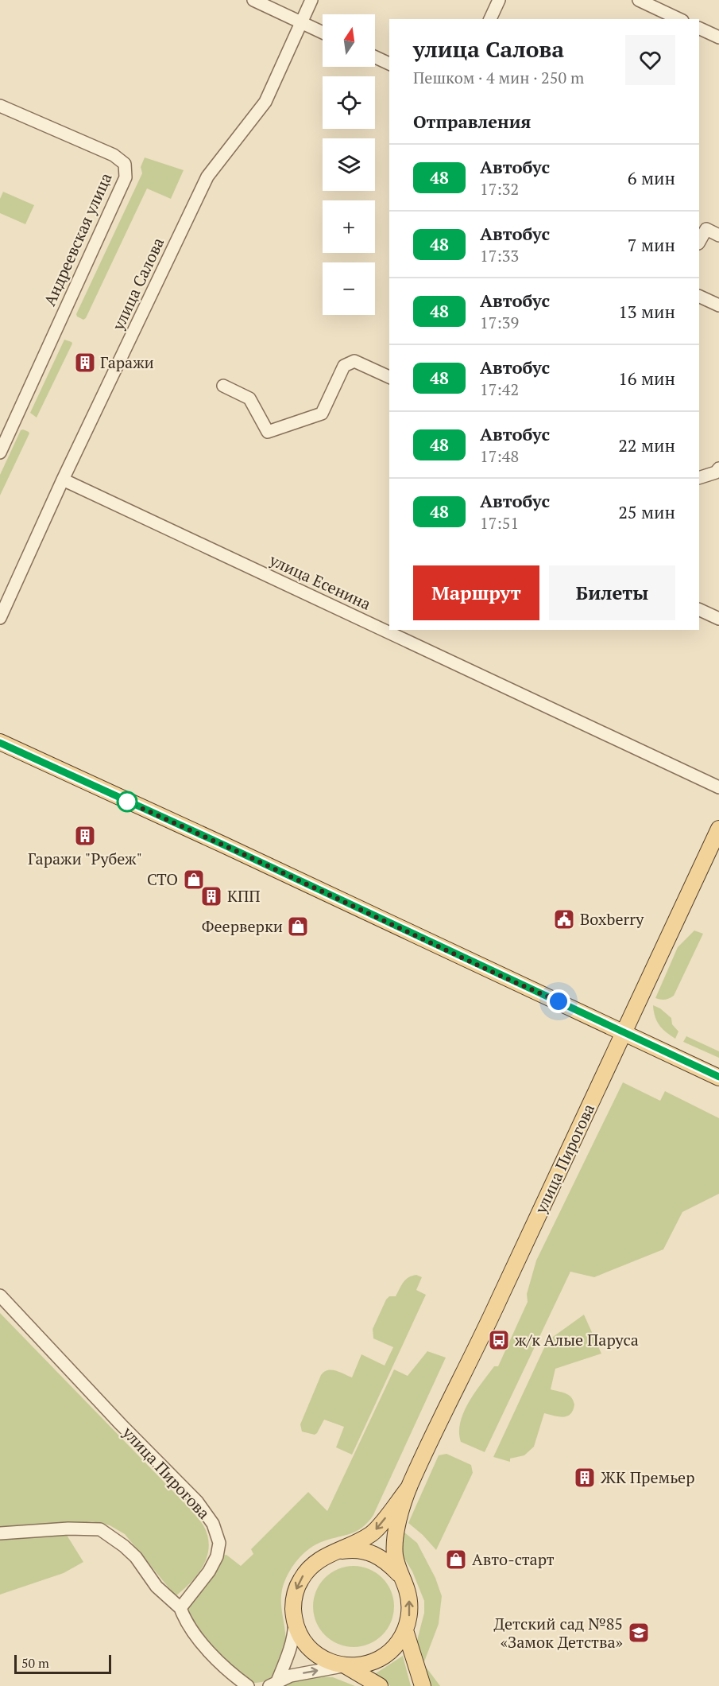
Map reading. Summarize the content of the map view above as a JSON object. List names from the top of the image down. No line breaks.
{"streets":{"main road":["улица Пирогова"],"street":["Андреевская улица","улица Салова","улица Есенина"]},"crossings":[["улица Салова","улица Есенина"]],"places":{"building":["Гаражи","Гаражи \"Рубеж\"","КПП","ЖК Премьер"],"shop":["СТО","Феерверки","Авто-старт"],"public building":["Boxberry"],"bus stop":["ж/к Алые Паруса"],"school or university":["Детский сад №85 «Замок Детства»"]},"lines":["bus line 48"],"scale_bar":"50 m","north":"top","page":{"map_buttons":["+","−"],"heading":[["улица Салова","Пешком · 4 мин · 250 m"],"Отправления"],"list":[{"mark":"48","name":"Автобус","note":"17:32","value":"6 мин"},{"mark":"48","name":"Автобус","note":"17:33","value":"7 мин"},{"mark":"48","name":"Автобус","note":"17:39","value":"13 мин"},{"mark":"48","name":"Автобус","note":"17:42","value":"16 мин"},{"mark":"48","name":"Автобус","note":"17:48","value":"22 мин"},{"mark":"48","name":"Автобус","note":"17:51","value":"25 мин"}],"buttons":["Маршрут","Билеты"],"scale":"50 m"}}
